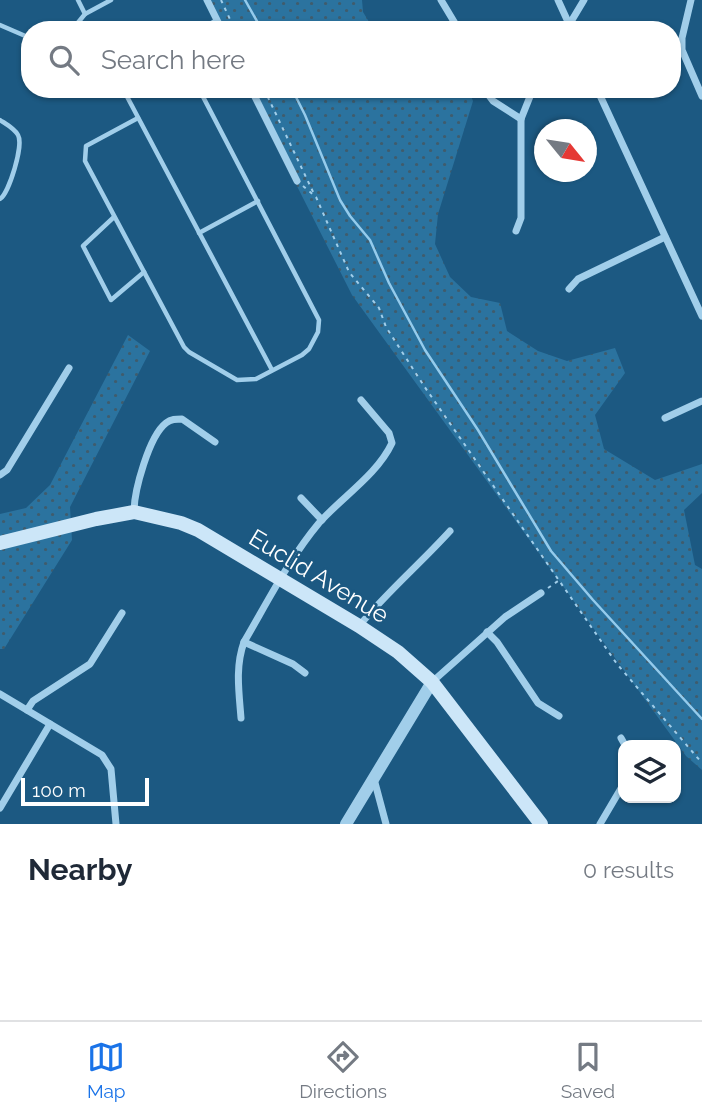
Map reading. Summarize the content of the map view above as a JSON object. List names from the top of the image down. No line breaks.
{"streets":{"main road":["Euclid Avenue"]},"scale_bar":"100 m","north":"bottom right","page":{"search":"Search here","scale":"100 m","heading":["Nearby","0 results"],"nav":["Map","Directions","Saved"]}}
